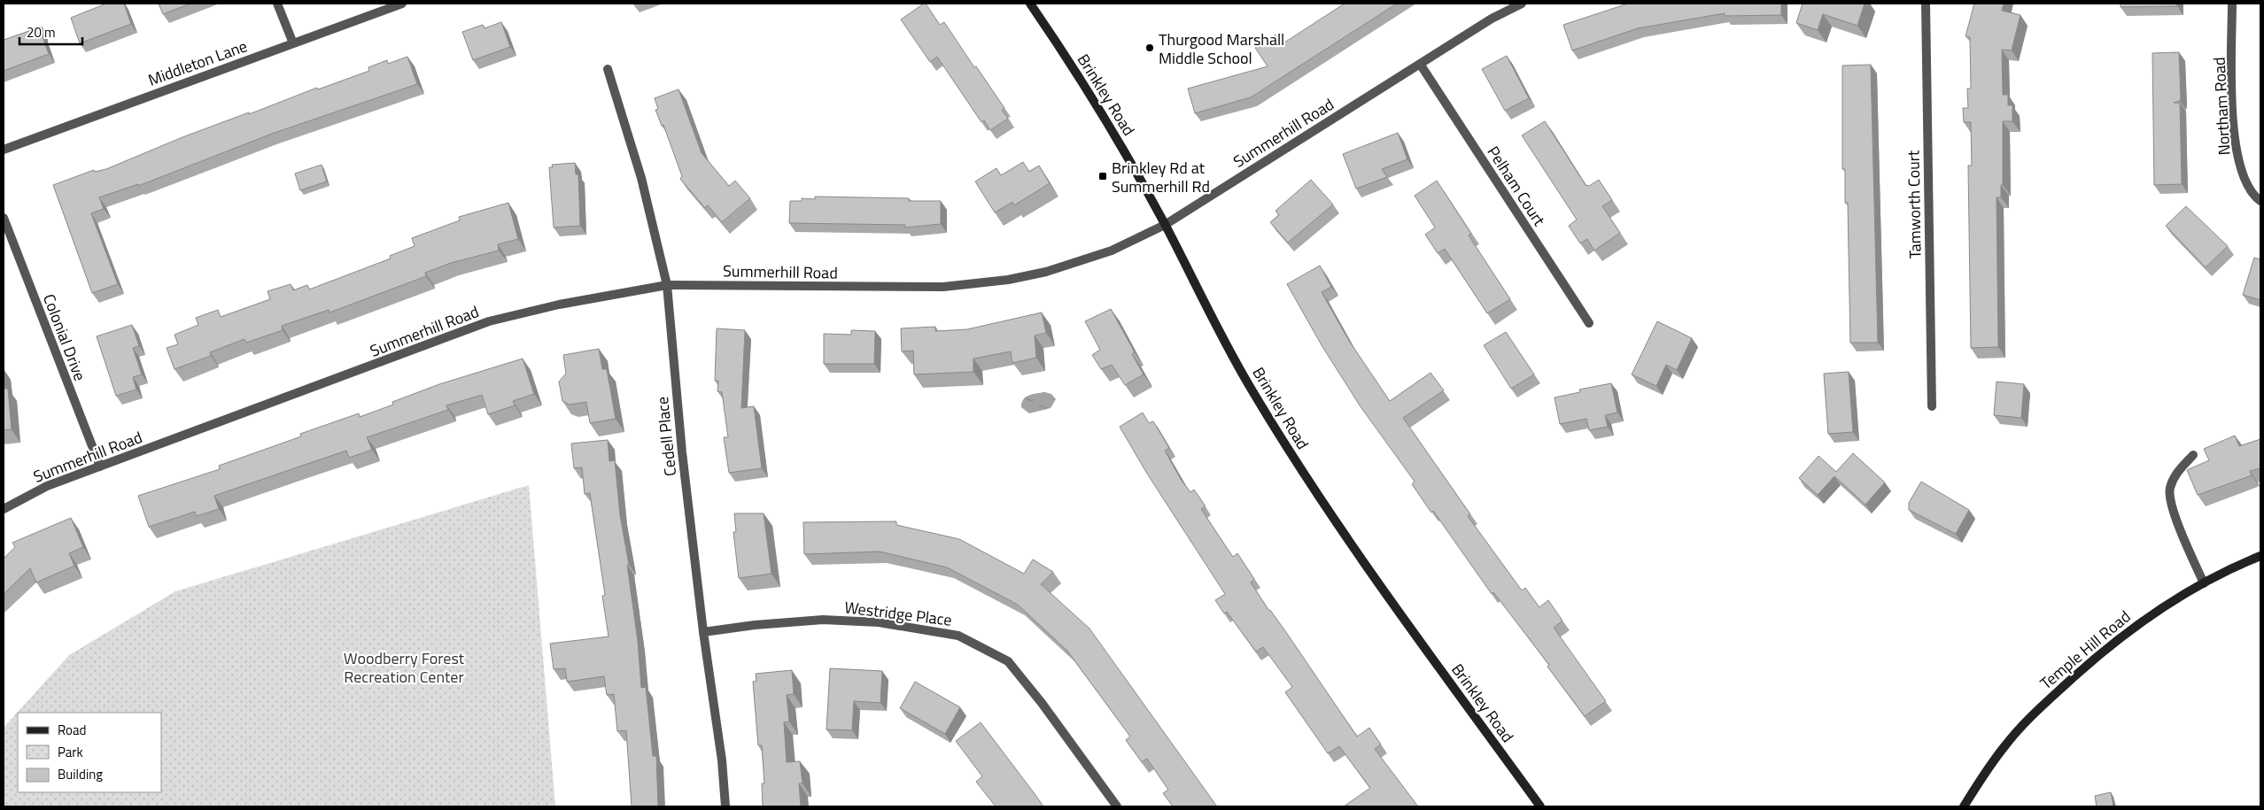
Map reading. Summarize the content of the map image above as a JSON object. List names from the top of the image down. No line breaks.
{"streets":{"main road":["Brinkley Road","Temple Hill Road"],"street":["Middleton Lane","Northam Road","Summerhill Road","Pelham Court","Tamworth Court","Colonial Drive","Cedell Place","Westridge Place"]},"crossings":[["Brinkley Road","Summerhill Road"],["Summerhill Road","Pelham Court"],["Summerhill Road","Colonial Drive"],["Summerhill Road","Cedell Place"],["Cedell Place","Westridge Place"]],"parks":["Woodberry Forest Recreation Center"],"places":{"other":["Thurgood Marshall Middle School"],"transit":["Brinkley Rd at Summerhill Rd"]},"legend":["Road","Park","Building"],"scale_bar":"20 m"}
